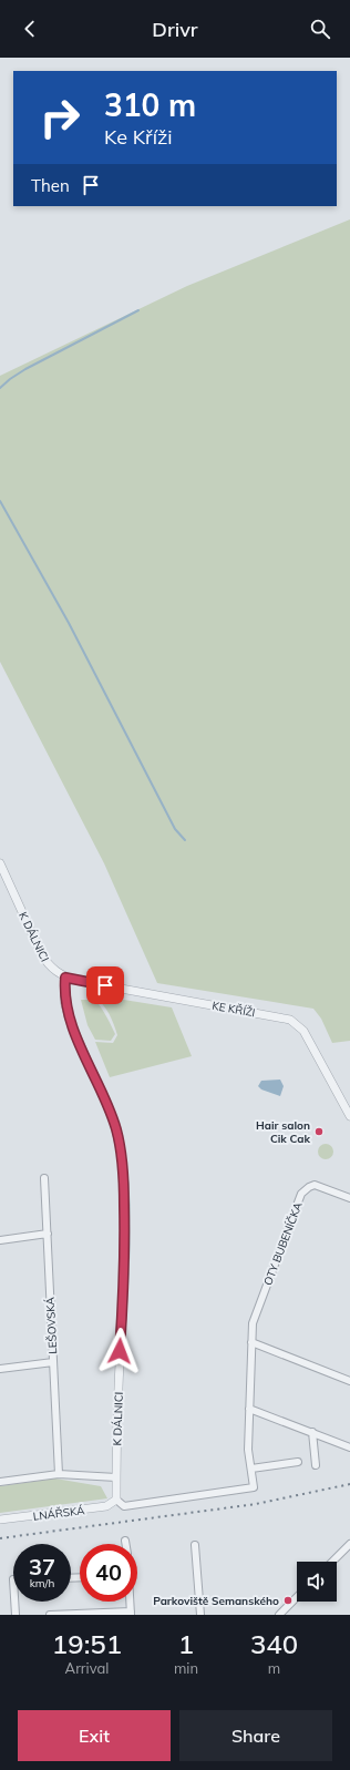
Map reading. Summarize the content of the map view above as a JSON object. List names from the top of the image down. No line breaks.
{"streets":{"street":["K DÁLNICI","KE KŘÍŽI","OTY BUBENÍČKA","LEŠOVSKÁ","LNÁŘSKÁ"]},"crossings":[["K DÁLNICI","KE KŘÍŽI"],["K DÁLNICI","OTY BUBENÍČKA"],["K DÁLNICI","LNÁŘSKÁ"],["OTY BUBENÍČKA","LNÁŘSKÁ"]],"places":["Hair salon Cik Cak","Parkoviště Semanského"],"page":{"header":"Drivr","turn":["310 m","Ke Kříži"],"then":"Then","speed":"37 km/h","limit":"40","eta":["19:51","Arrival","1","min","340","m"],"buttons":["Exit","Share"]}}
